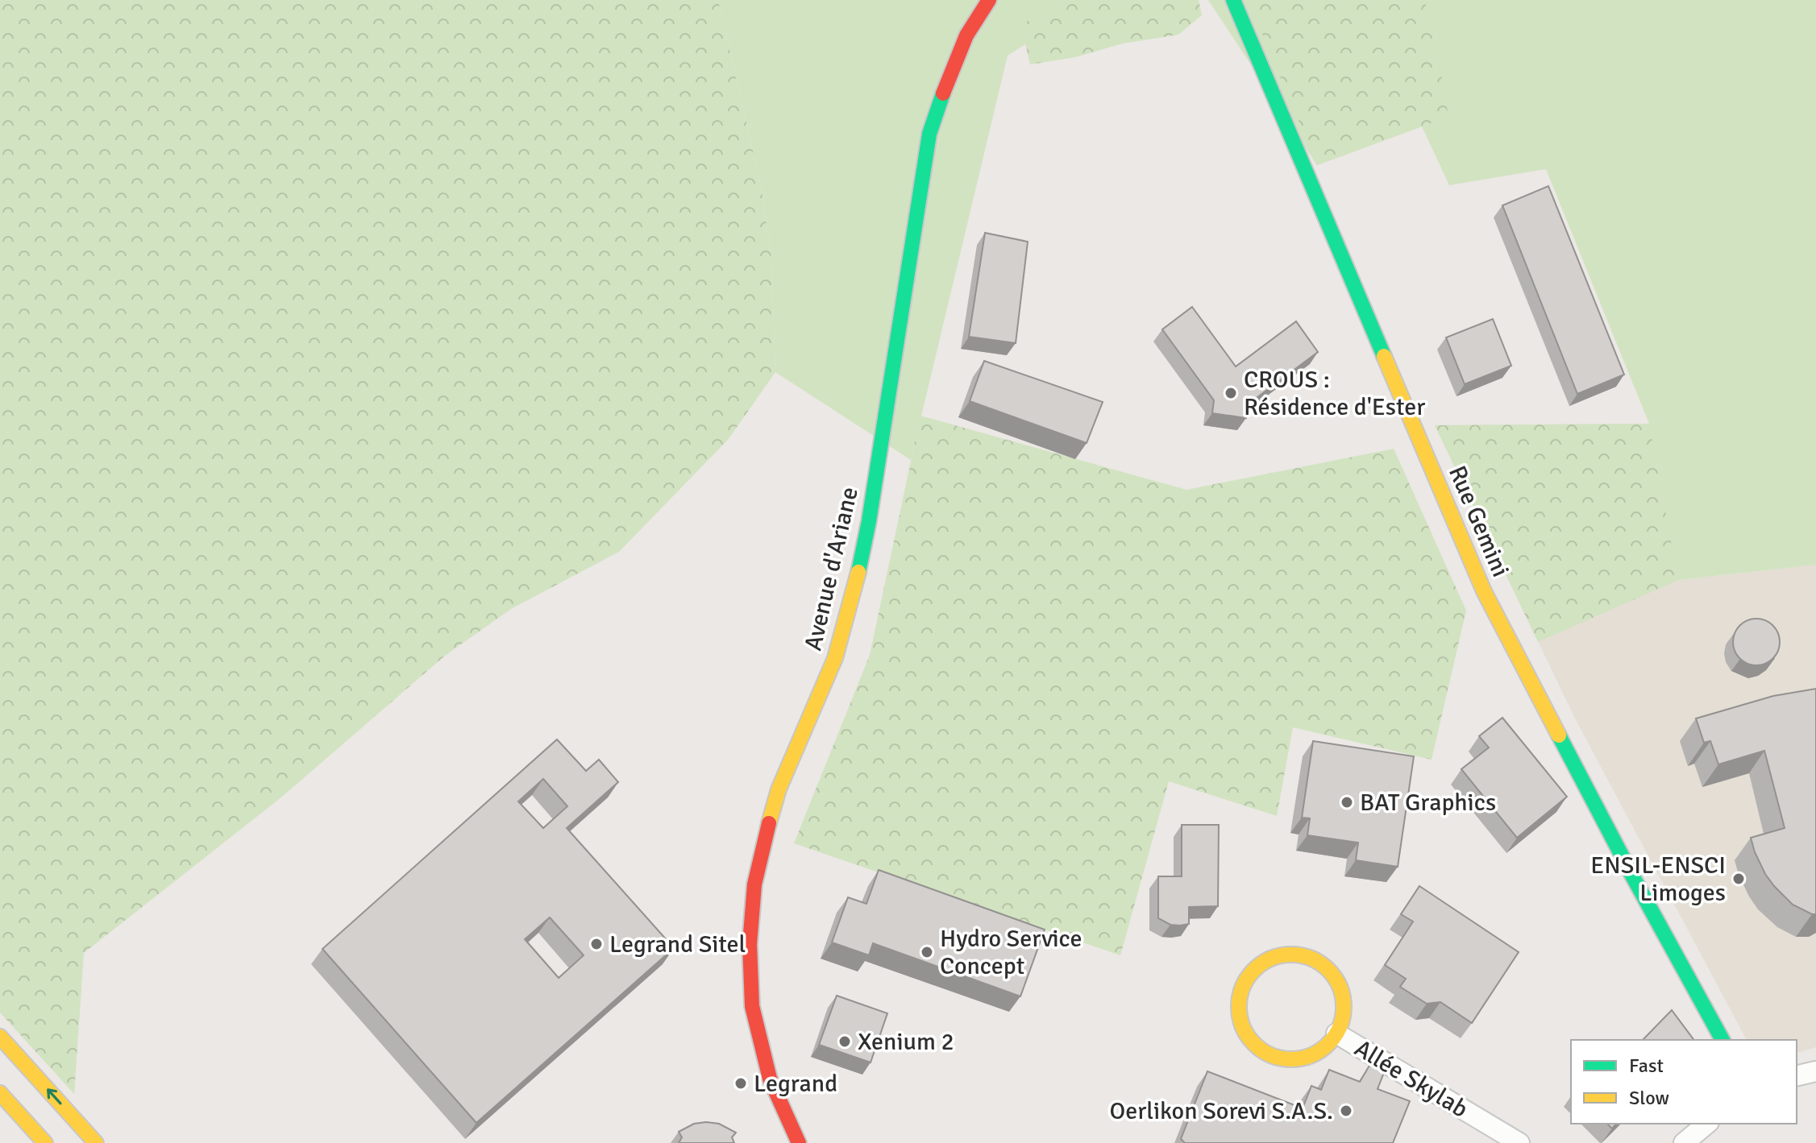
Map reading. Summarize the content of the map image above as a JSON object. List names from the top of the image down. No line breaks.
{"streets":{"street":["Rue Gemini","Avenue d'Ariane","Allée Skylab"]},"places":["CROUS : Résidence d'Ester","BAT Graphics","ENSIL-ENSCI Limoges","Legrand Sitel","Hydro Service Concept","Xenium 2","Legrand","Oerlikon Sorevi S.A.S."],"legend":["Fast","Slow"]}
